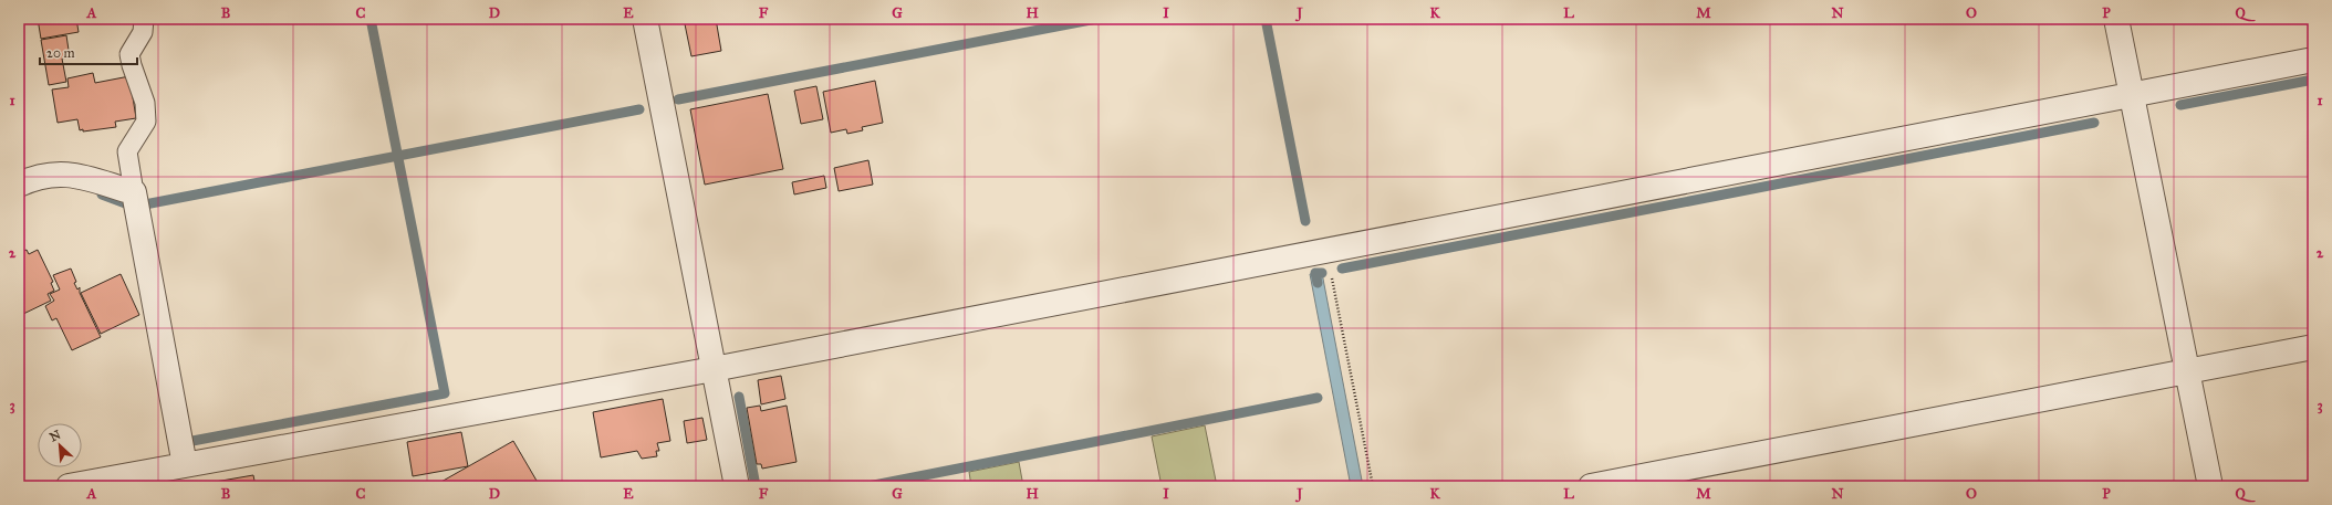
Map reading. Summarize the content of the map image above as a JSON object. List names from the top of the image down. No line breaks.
{"scale_bar":"20 m","north":"top left","grid":{"columns":["A","B","C","D","E","F","G","H","I","J","K","L","M","N","O","P","Q"],"rows":["1","2","3"]}}
